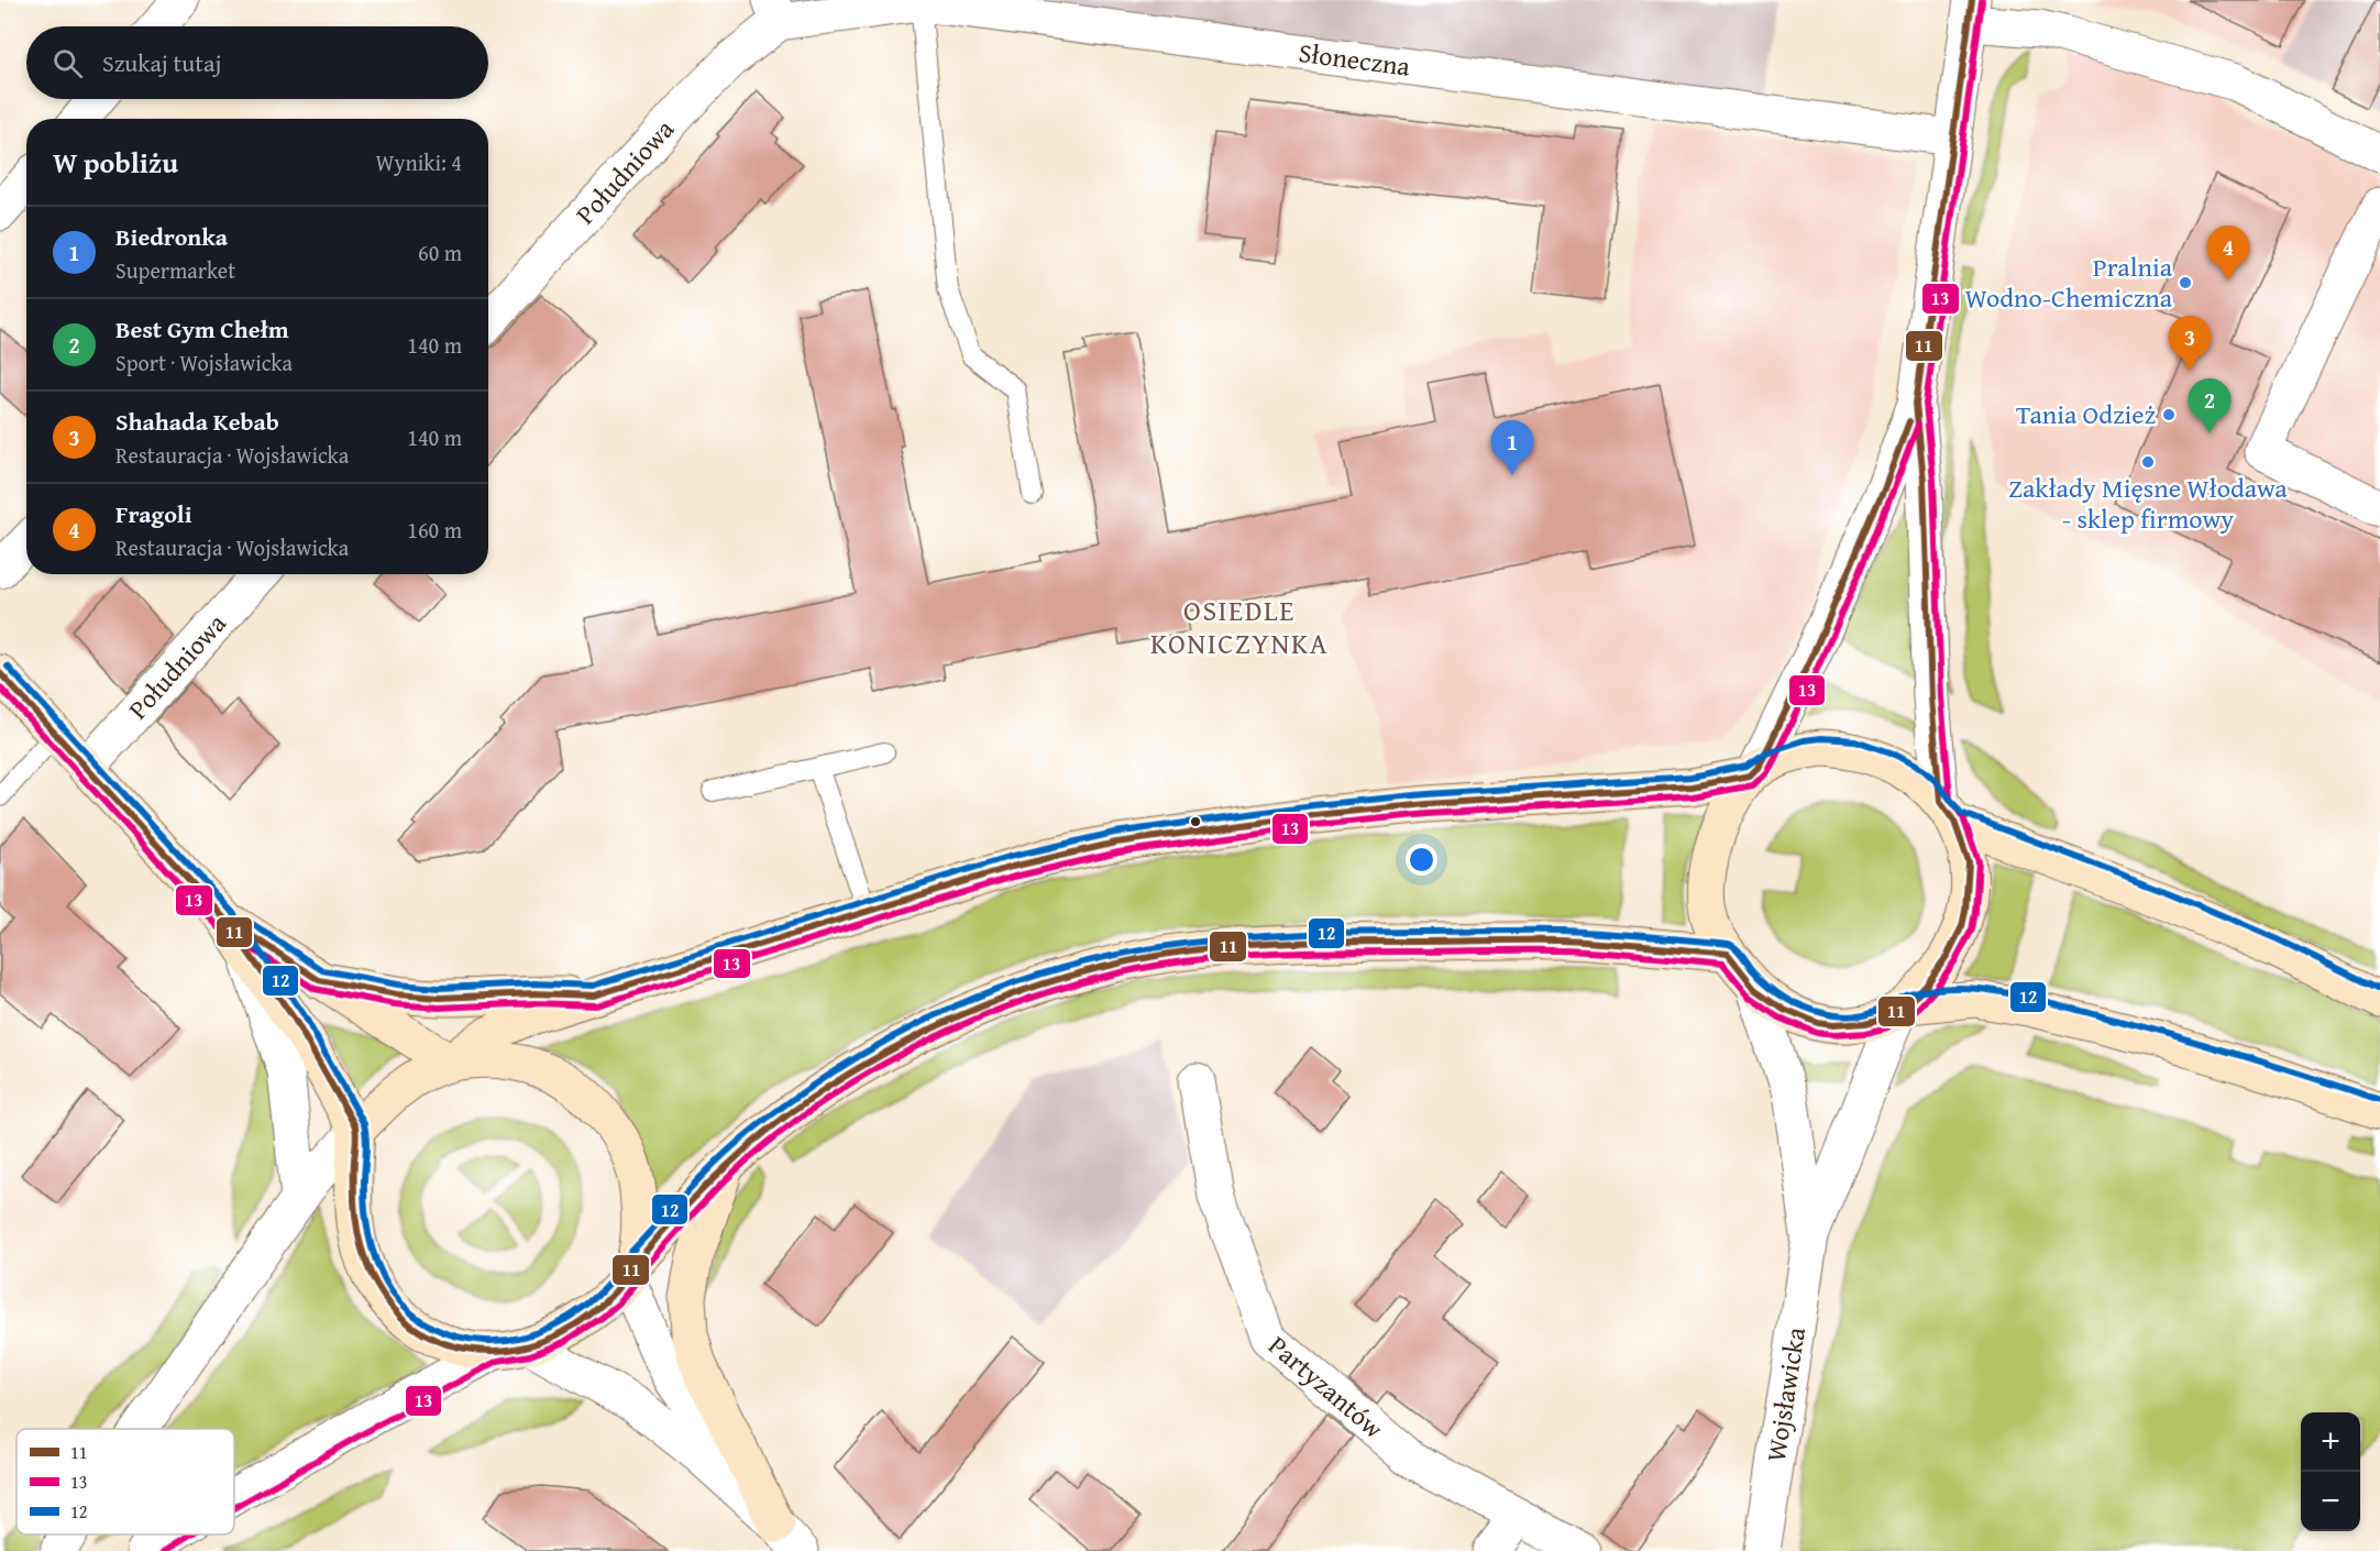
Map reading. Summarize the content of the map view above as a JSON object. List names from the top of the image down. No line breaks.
{"streets":{"street":["Słoneczna","Południowa","Partyzantów","Wojsławicka"]},"crossings":[["Słoneczna","Południowa"]],"districts":["OSIEDLE KONICZYNKA"],"places":["Pralnia Wodno-Chemiczna","Tania Odzież","Zakłady Mięsne Włodawa - sklep firmowy"],"lines":["transit line 11","transit line 13","transit line 12"],"legend":["11","13","12"],"page":{"search":"Szukaj tutaj","heading":["W pobliżu","Wyniki: 4"],"list":[{"mark":"1","name":"Biedronka","note":"Supermarket","value":"60 m"},{"mark":"2","name":"Best Gym Chełm","note":"Sport · Wojsławicka","value":"140 m"},{"mark":"3","name":"Shahada Kebab","note":"Restauracja · Wojsławicka","value":"140 m"},{"mark":"4","name":"Fragoli","note":"Restauracja · Wojsławicka","value":"160 m"}],"pins":["4","3","2","1"],"map_buttons":["+","−"]}}
